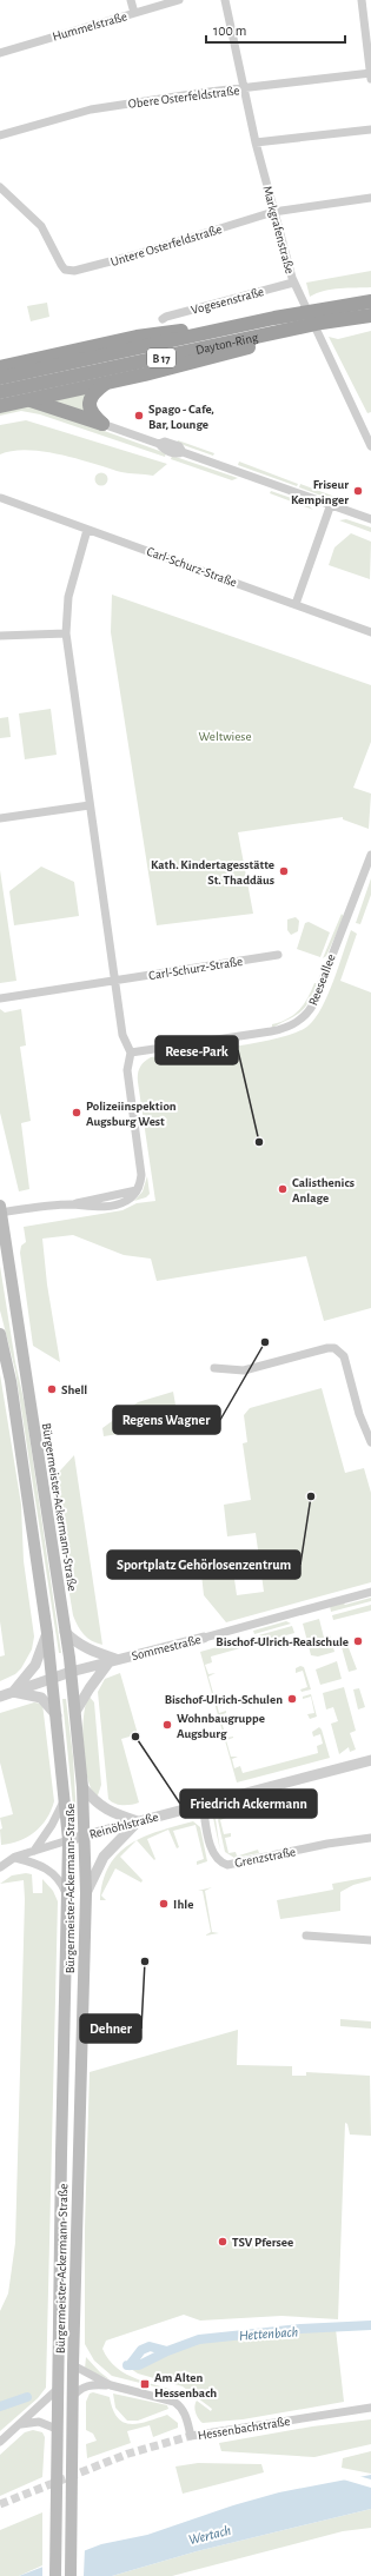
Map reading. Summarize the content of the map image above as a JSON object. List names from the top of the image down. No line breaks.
{"streets":{"highway":["Dayton-Ring","B 17"],"main road":["Bürgermeister-Ackermann-Straße"],"street":["Hummelstraße","Obere Osterfeldstraße","Markgrafenstraße","Untere Osterfeldstraße","Vogesenstraße","Carl-Schurz-Straße","Reeseallee","Sommestraße","Reinöhlstraße","Grenzstraße","Hessenbachstraße"]},"crossings":[["Obere Osterfeldstraße","Markgrafenstraße"],["Markgrafenstraße","Untere Osterfeldstraße"],["Markgrafenstraße","Vogesenstraße"],["Bürgermeister-Ackermann-Straße","Sommestraße"],["Bürgermeister-Ackermann-Straße","Reinöhlstraße"],["Bürgermeister-Ackermann-Straße","Hessenbachstraße"],["Reinöhlstraße","Grenzstraße"]],"water":["Hettenbach","Wertach"],"parks":["Weltwiese"],"places":{"other":["Spago - Cafe, Bar, Lounge","Friseur Kempinger","Kath. Kindertagesstätte St. Thaddäus","Polizeiinspektion Augsburg West","Reese-Park","Calisthenics Anlage","Regens Wagner","Shell","Sportplatz Gehörlosenzentrum","Bischof-Ulrich-Realschule","Bischof-Ulrich-Schulen","Wohnbaugruppe Augsburg","Friedrich Ackermann","Ihle","Dehner","TSV Pfersee"],"transit":["Am Alten Hessenbach"]},"scale_bar":"100 m"}
